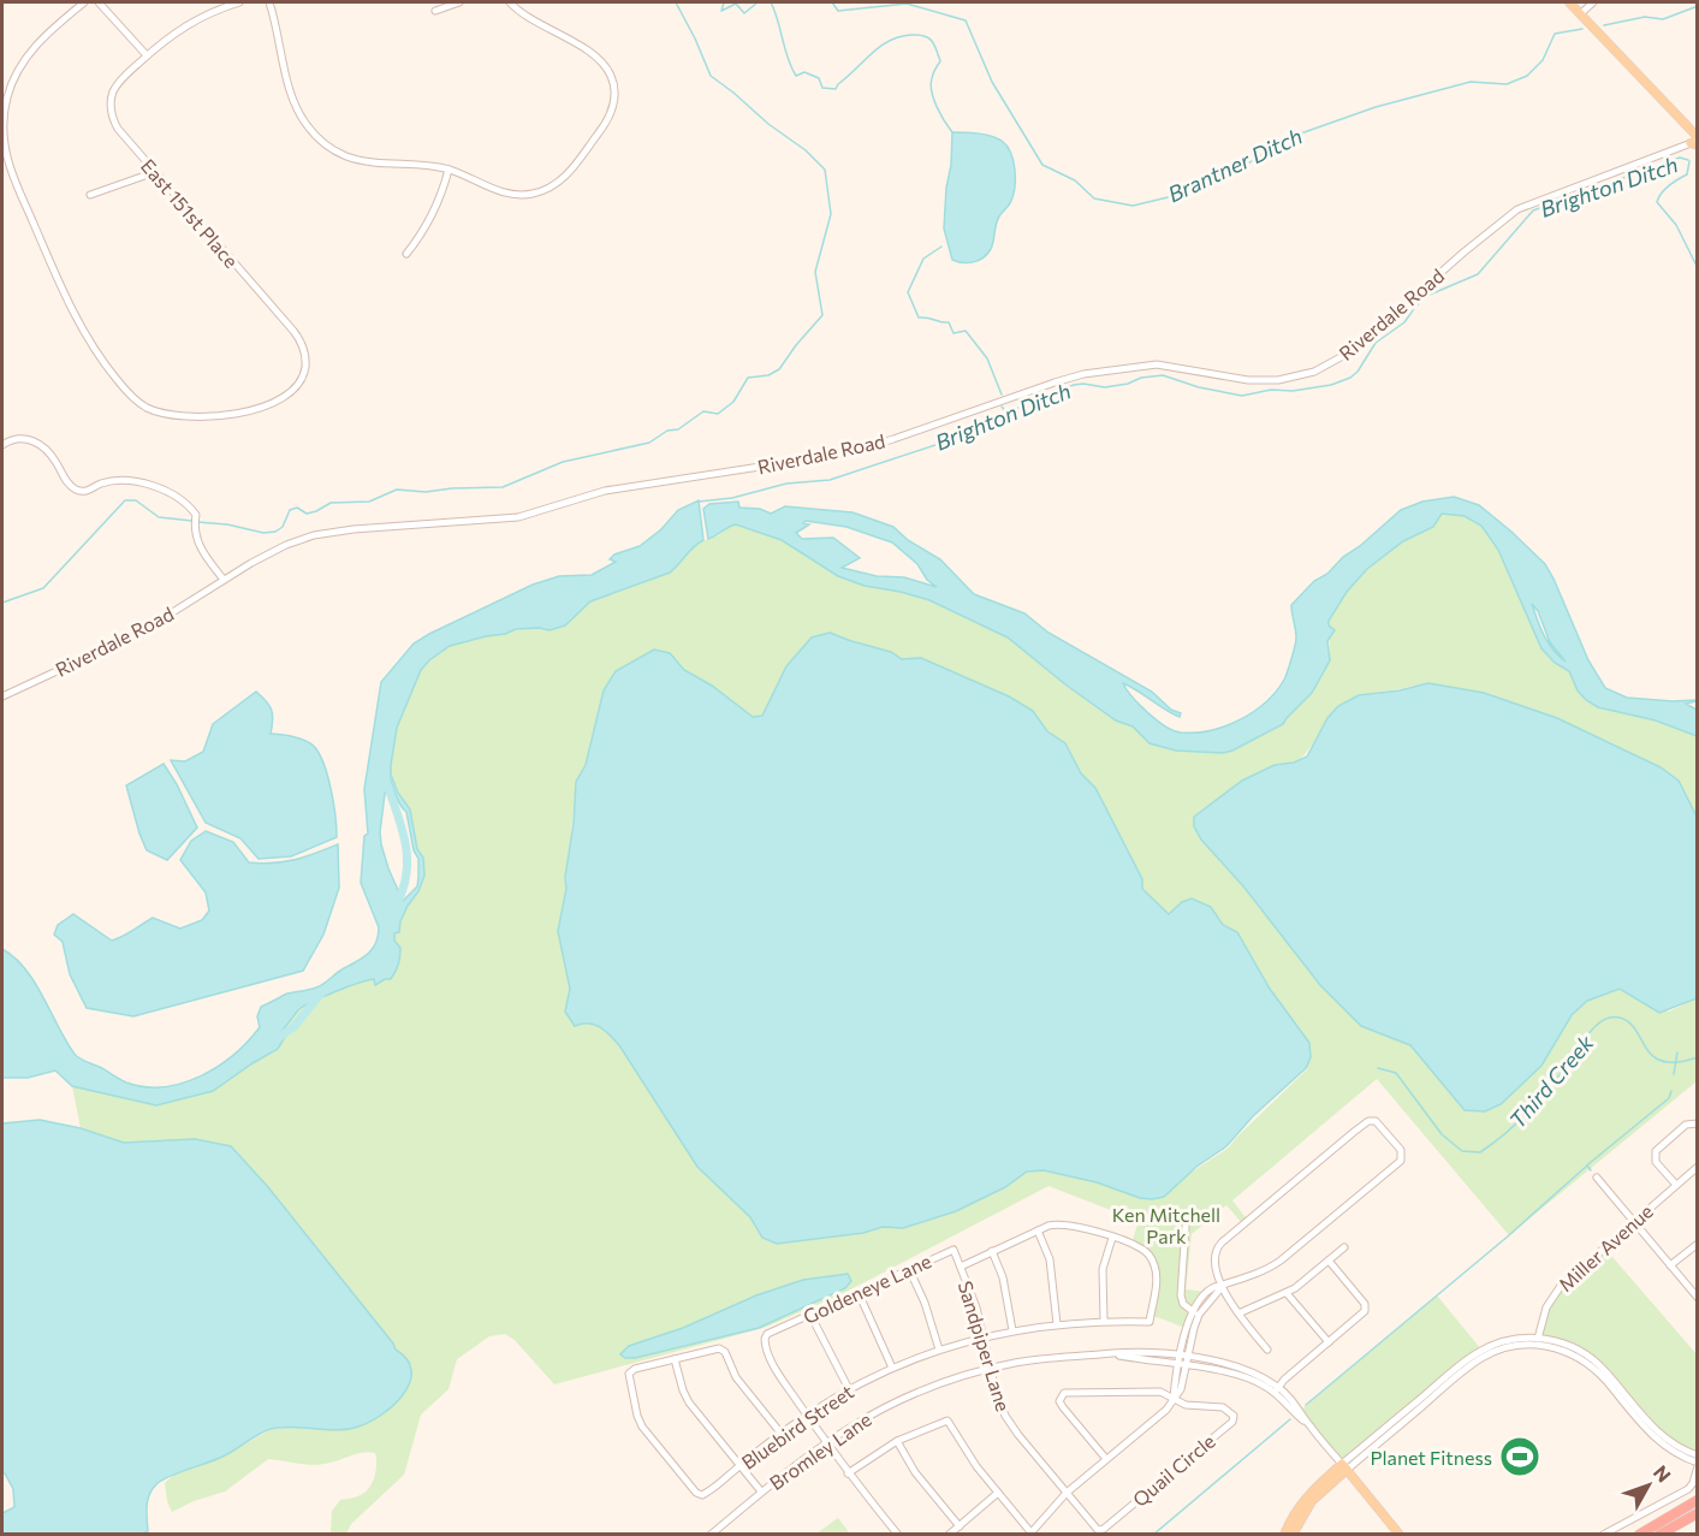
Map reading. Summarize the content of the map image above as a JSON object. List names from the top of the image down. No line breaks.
{"streets":{"street":["East 151st Place","Riverdale Road","Miller Avenue","Goldeneye Lane","Sandpiper Lane","Bluebird Street","Bromley Lane","Quail Circle"]},"crossings":[["Goldeneye Lane","Sandpiper Lane"],["Goldeneye Lane","Bluebird Street"],["Sandpiper Lane","Bluebird Street"],["Sandpiper Lane","Bromley Lane"],["Sandpiper Lane","Quail Circle"]],"water":["Brantner Ditch","Brighton Ditch","Third Creek"],"parks":["Ken Mitchell Park"],"places":{"sports":["Planet Fitness"]},"north":"top right"}
